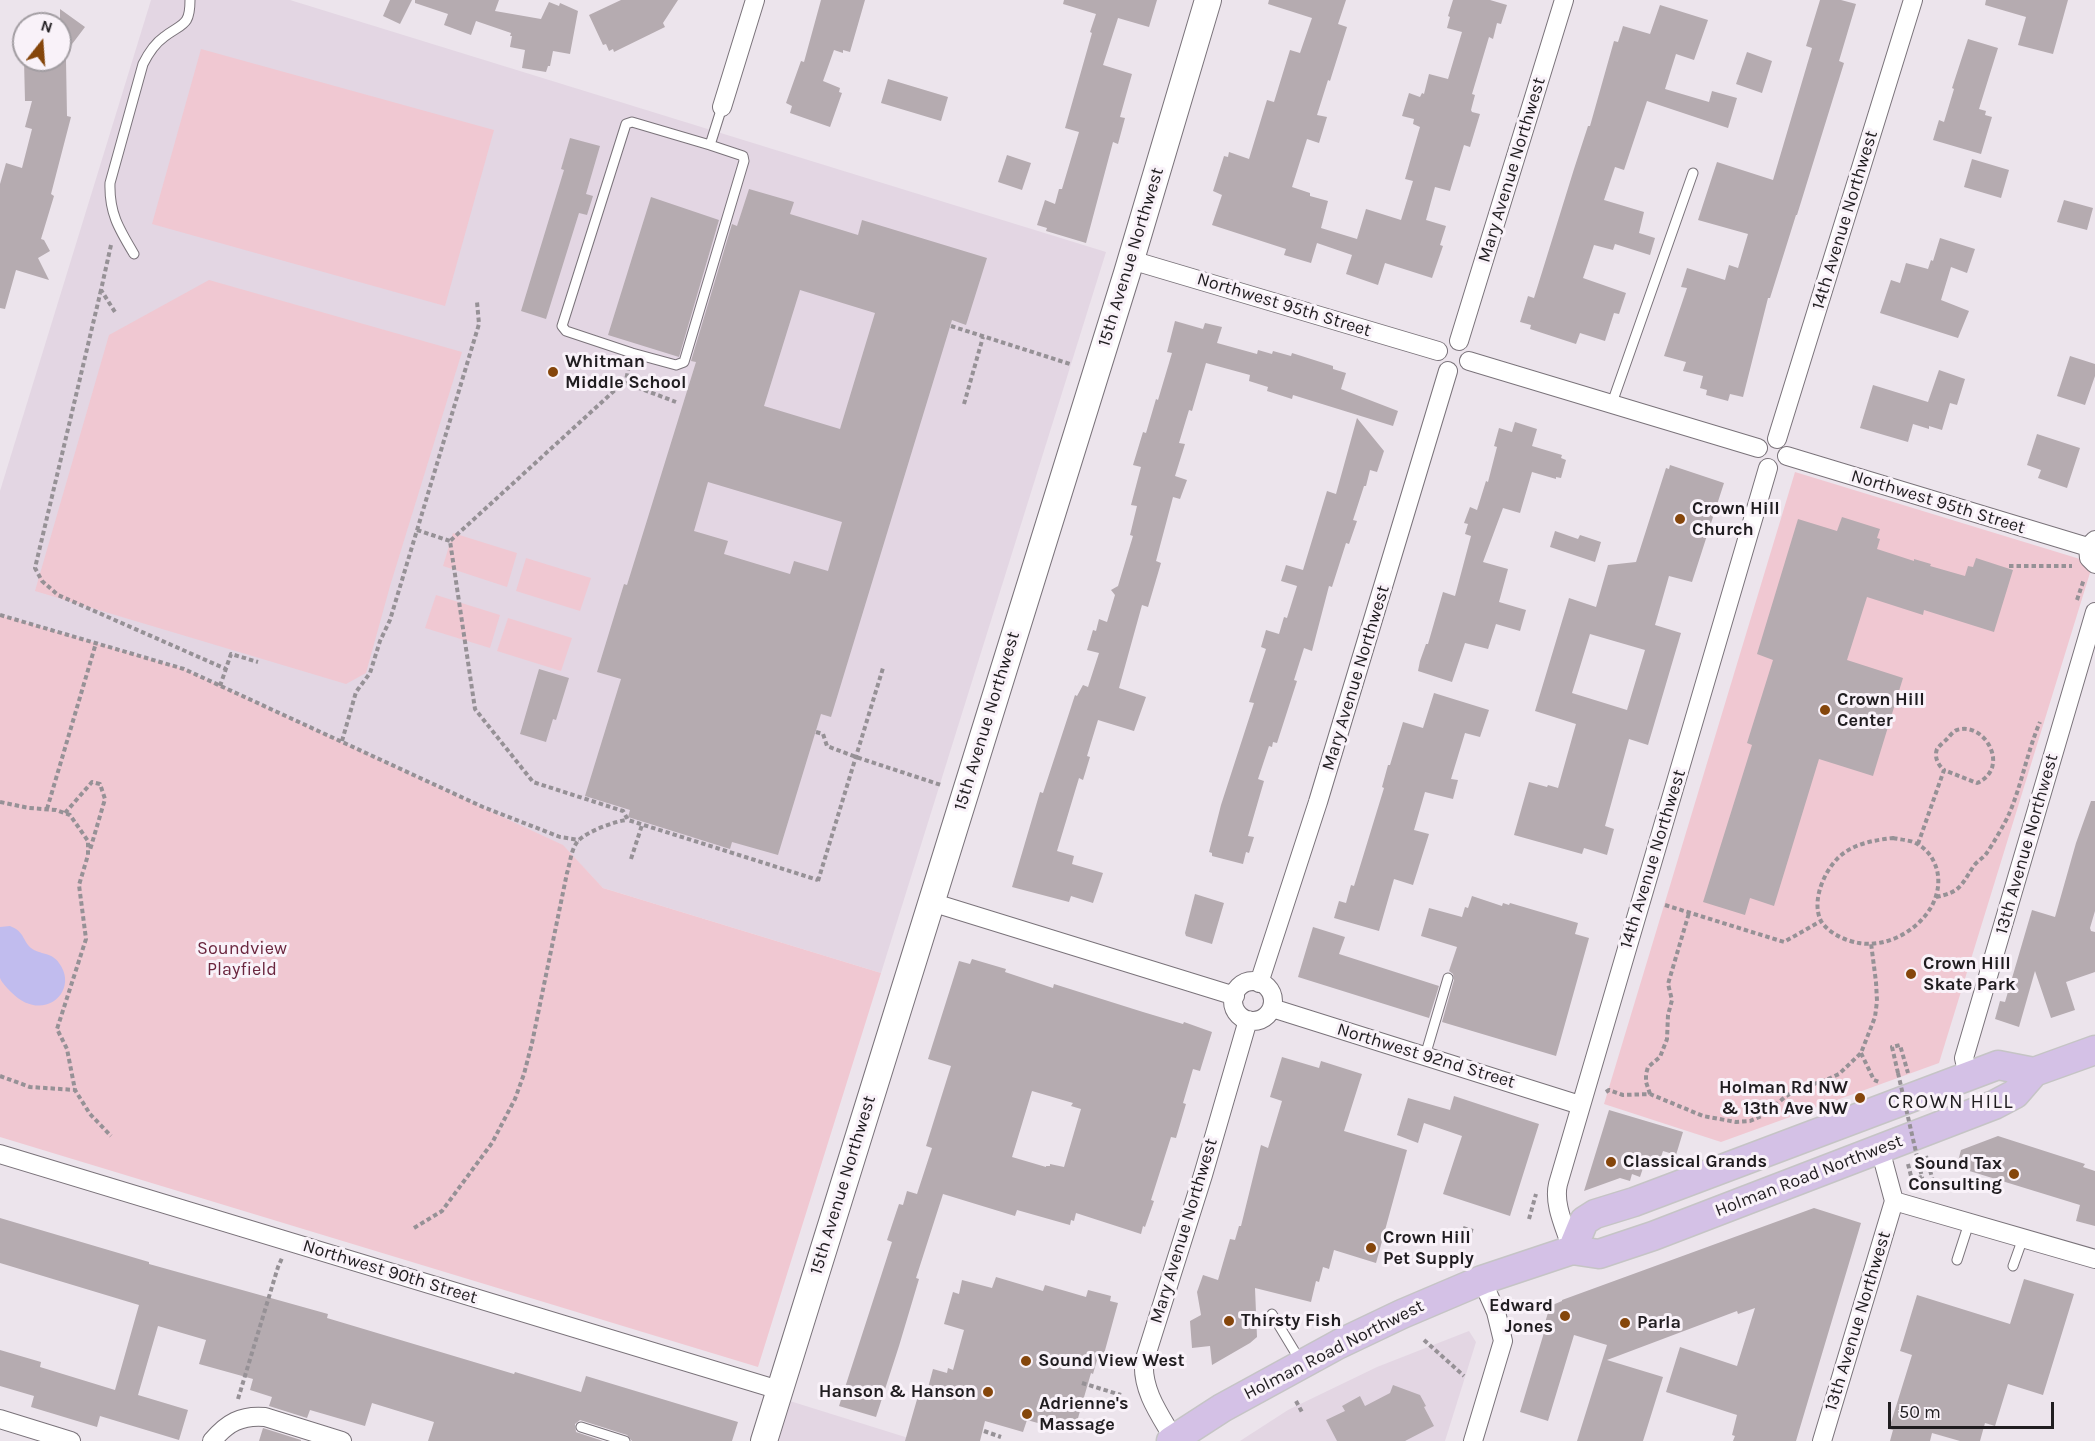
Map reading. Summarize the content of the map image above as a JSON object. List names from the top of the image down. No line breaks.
{"streets":{"main road":["15th Avenue Northwest","Holman Road Northwest"],"street":["Mary Avenue Northwest","14th Avenue Northwest","Northwest 95th Street","13th Avenue Northwest","Northwest 92nd Street","Northwest 90th Street"]},"crossings":[["Mary Avenue Northwest","Northwest 95th Street"],["Mary Avenue Northwest","Northwest 92nd Street"],["Mary Avenue Northwest","Holman Road Northwest"],["14th Avenue Northwest","Northwest 95th Street"],["14th Avenue Northwest","Northwest 92nd Street"],["14th Avenue Northwest","Holman Road Northwest"],["15th Avenue Northwest","Northwest 95th Street"],["15th Avenue Northwest","Northwest 90th Street"],["13th Avenue Northwest","Holman Road Northwest"]],"districts":["CROWN HILL"],"parks":["Soundview Playfield"],"places":["Whitman Middle School","Crown Hill Church","Crown Hill Center","Crown Hill Skate Park","Holman Rd NW & 13th Ave NW","Classical Grands","Sound Tax Consulting","Crown Hill Pet Supply","Edward Jones","Thirsty Fish","Parla","Sound View West","Hanson & Hanson","Adrienne's Massage"],"scale_bar":"50 m","north":"top"}
